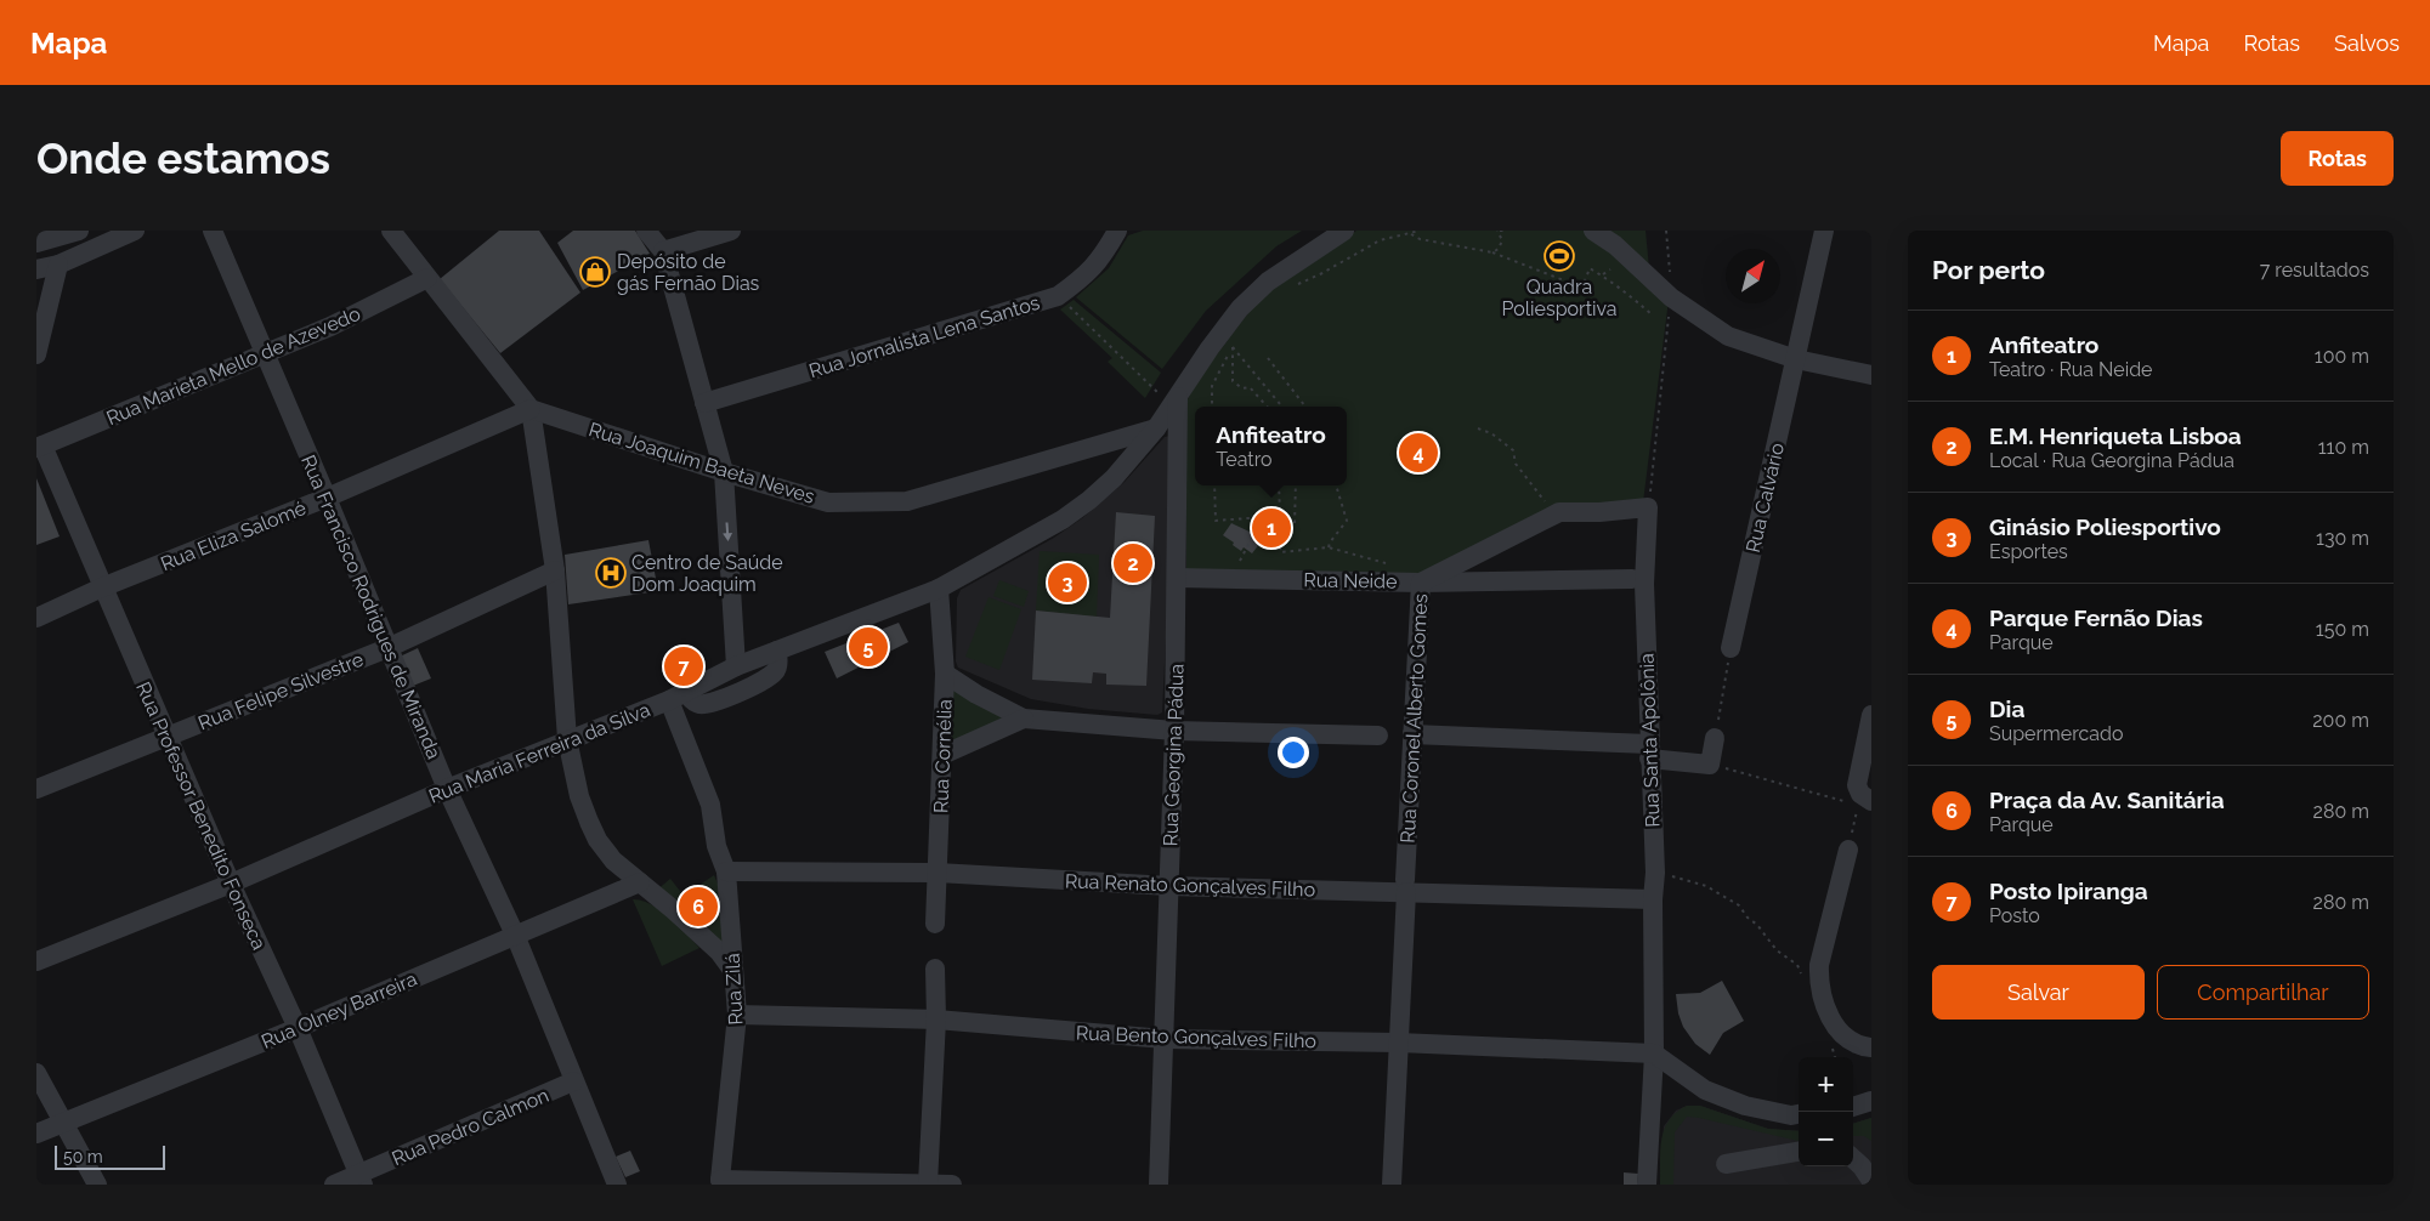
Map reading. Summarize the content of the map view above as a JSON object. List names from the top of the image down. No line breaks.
{"streets":{"street":["Rua Jornalista Lena Santos","Rua Marieta Mello de Azevedo","Rua Joaquim Baeta Neves","Rua Calvário","Rua Eliza Salomé","Rua Neide","Rua Francisco Rodrigues de Miranda","Rua Felipe Silvestre","Rua Coronel Alberto Gomes","Rua Santa Apolônia","Rua Maria Ferreira da Silva","Rua Georgina Pádua","Rua Cornélia","Rua Professor Benedito Fonseca","Rua Renato Gonçalves Filho","Rua Zilá","Rua Olney Barreira","Rua Bento Gonçalves Filho","Rua Pedro Calmon"]},"crossings":[["Rua Marieta Mello de Azevedo","Rua Francisco Rodrigues de Miranda"],["Rua Marieta Mello de Azevedo","Rua Professor Benedito Fonseca"],["Rua Joaquim Baeta Neves","Rua Eliza Salomé"],["Rua Joaquim Baeta Neves","Rua Maria Ferreira da Silva"],["Rua Eliza Salomé","Rua Francisco Rodrigues de Miranda"],["Rua Eliza Salomé","Rua Professor Benedito Fonseca"],["Rua Neide","Rua Coronel Alberto Gomes"],["Rua Neide","Rua Georgina Pádua"],["Rua Francisco Rodrigues de Miranda","Rua Felipe Silvestre"],["Rua Francisco Rodrigues de Miranda","Rua Maria Ferreira da Silva"],["Rua Francisco Rodrigues de Miranda","Rua Olney Barreira"],["Rua Francisco Rodrigues de Miranda","Rua Pedro Calmon"],["Rua Felipe Silvestre","Rua Professor Benedito Fonseca"],["Rua Coronel Alberto Gomes","Rua Santa Apolônia"],["Rua Coronel Alberto Gomes","Rua Renato Gonçalves Filho"],["Rua Coronel Alberto Gomes","Rua Bento Gonçalves Filho"],["Rua Santa Apolônia","Rua Renato Gonçalves Filho"],["Rua Santa Apolônia","Rua Bento Gonçalves Filho"],["Rua Maria Ferreira da Silva","Rua Georgina Pádua"],["Rua Maria Ferreira da Silva","Rua Cornélia"],["Rua Maria Ferreira da Silva","Rua Professor Benedito Fonseca"],["Rua Maria Ferreira da Silva","Rua Zilá"],["Rua Georgina Pádua","Rua Renato Gonçalves Filho"],["Rua Georgina Pádua","Rua Bento Gonçalves Filho"],["Rua Cornélia","Rua Renato Gonçalves Filho"],["Rua Professor Benedito Fonseca","Rua Olney Barreira"],["Rua Professor Benedito Fonseca","Rua Pedro Calmon"],["Rua Renato Gonçalves Filho","Rua Zilá"],["Rua Zilá","Rua Bento Gonçalves Filho"]],"places":{"sports":["Quadra Poliesportiva"],"shop":["Depósito de gás Fernão Dias"],"hospital":["Centro de Saúde Dom Joaquim"]},"scale_bar":"50 m","north":"top right","page":{"header":"Mapa","nav":["Mapa","Rotas","Salvos"],"buttons":["Rotas",["Salvar","Compartilhar"]],"title":"Onde estamos","heading":["Por perto","7 resultados"],"list":[{"mark":"1","name":"Anfiteatro","note":"Teatro · Rua Neide","value":"100 m"},{"mark":"2","name":"E.M. Henriqueta Lisboa","note":"Local · Rua Georgina Pádua","value":"110 m"},{"mark":"3","name":"Ginásio Poliesportivo","note":"Esportes","value":"130 m"},{"mark":"4","name":"Parque Fernão Dias","note":"Parque","value":"150 m"},{"mark":"5","name":"Dia","note":"Supermercado","value":"200 m"},{"mark":"6","name":"Praça da Av. Sanitária","note":"Parque","value":"280 m"},{"mark":"7","name":"Posto Ipiranga","note":"Posto","value":"280 m"}],"popup":["Anfiteatro","Teatro"],"pins":["4","1","2","3","5","7","6"],"map_buttons":["+","−"],"scale":"50 m"}}
